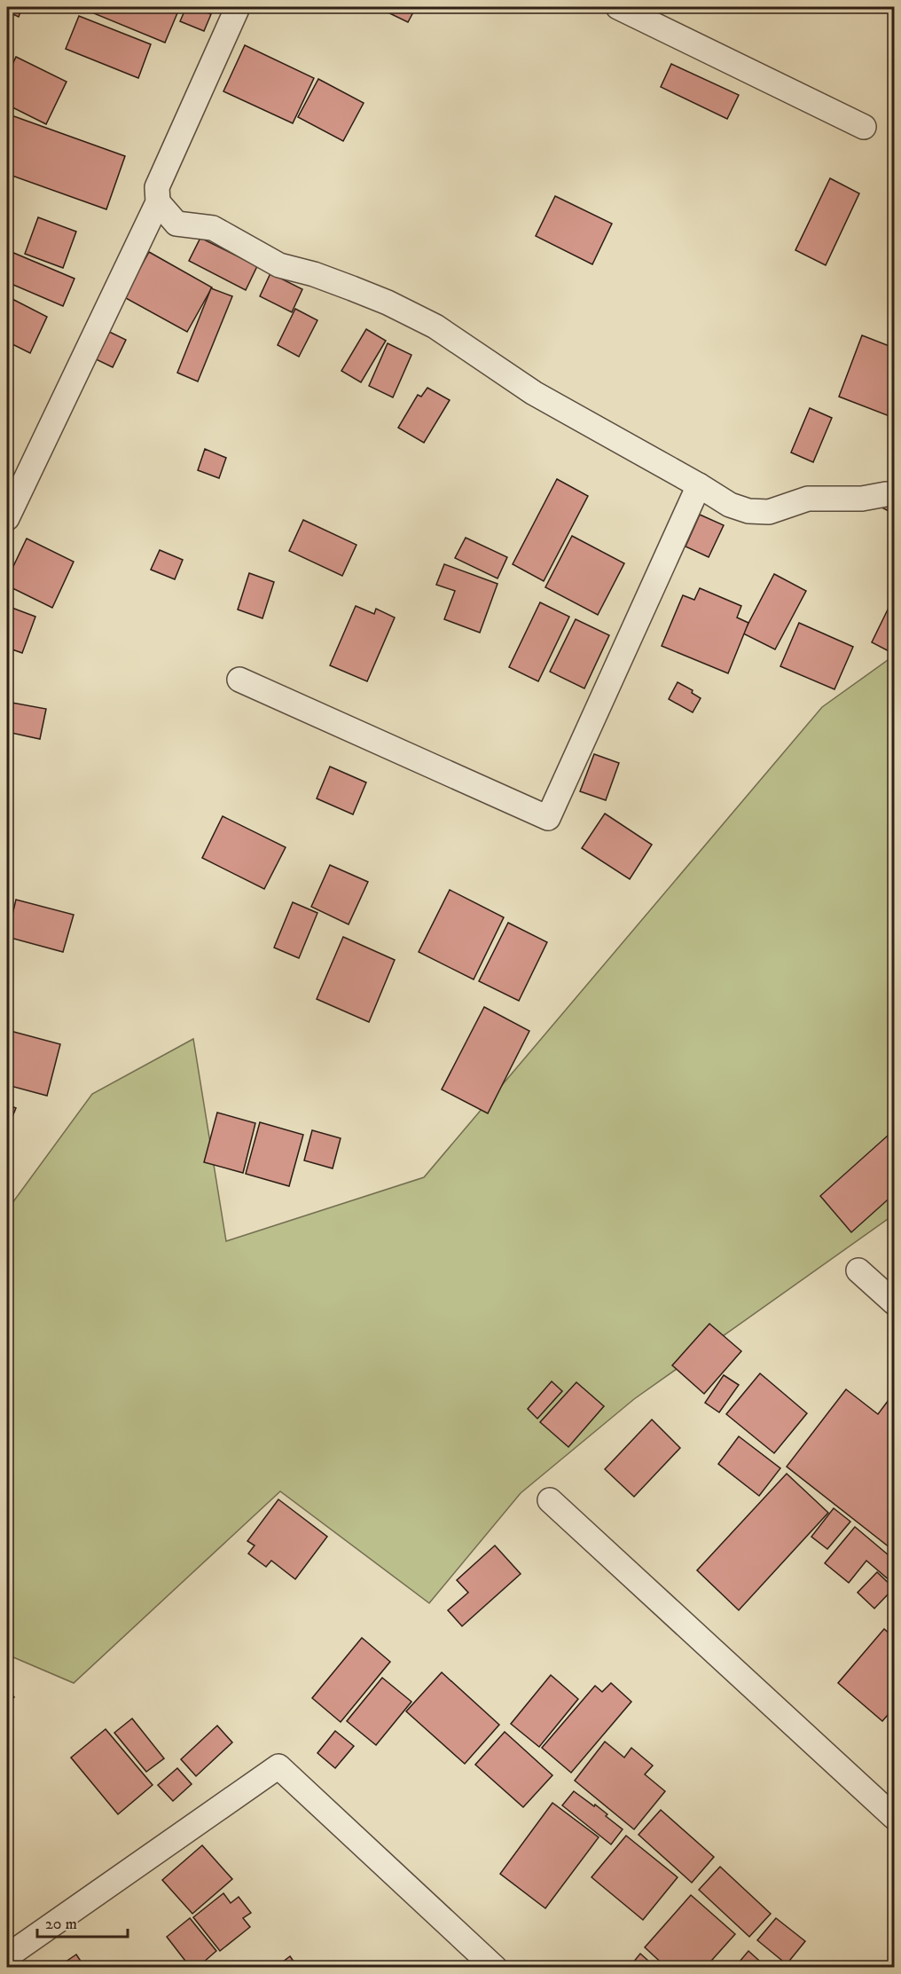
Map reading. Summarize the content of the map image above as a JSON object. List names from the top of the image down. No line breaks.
{"scale_bar":"20 m"}
